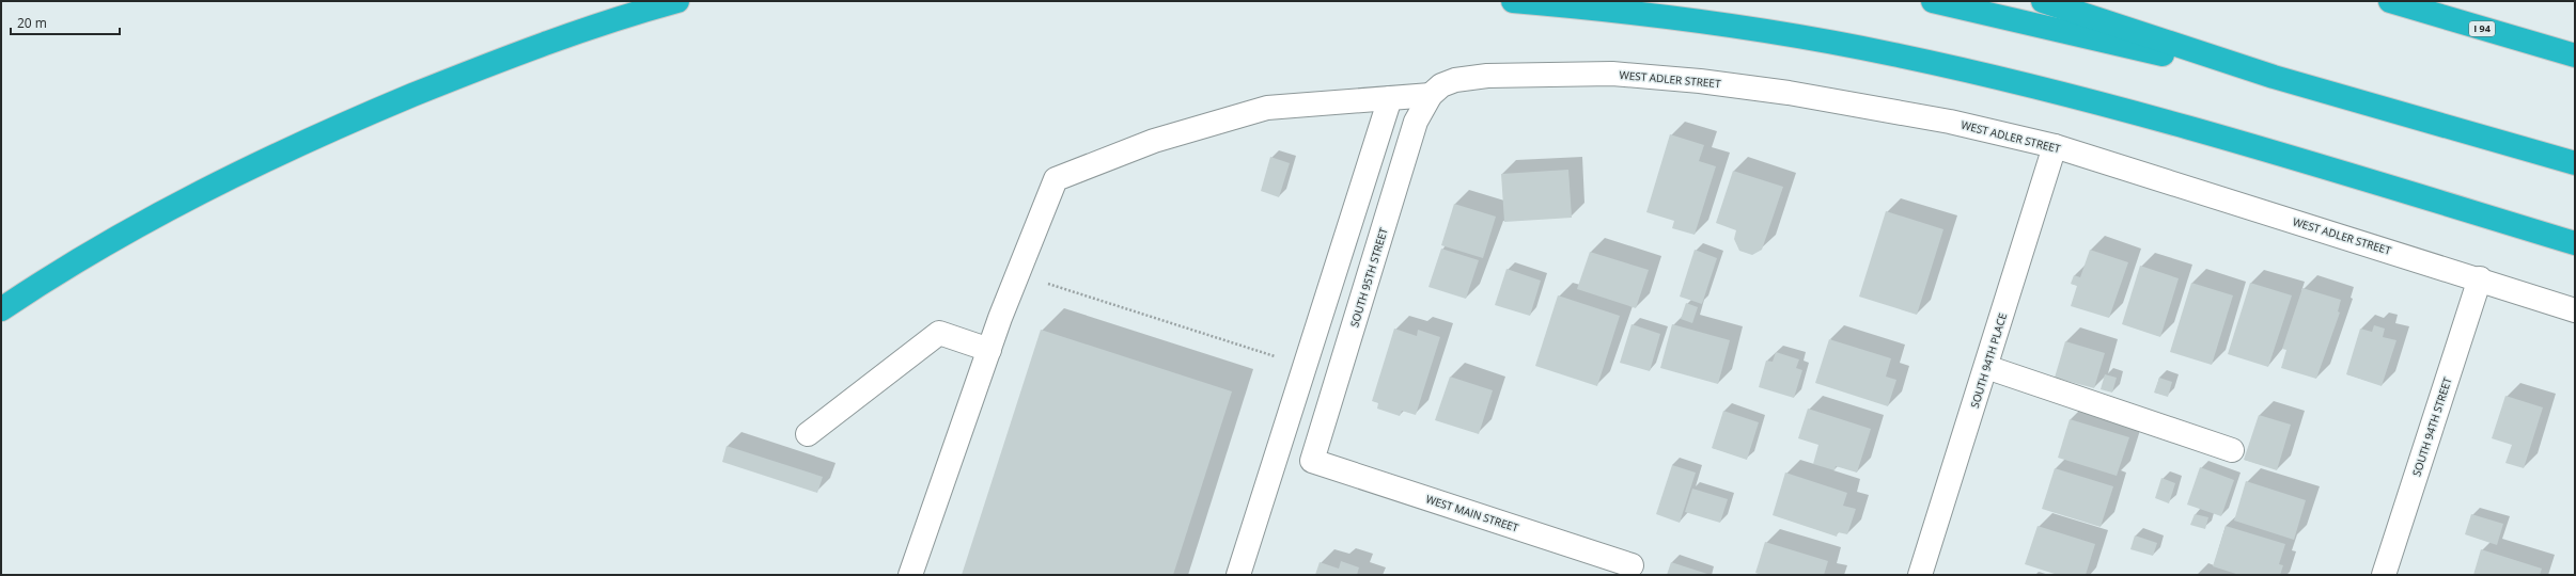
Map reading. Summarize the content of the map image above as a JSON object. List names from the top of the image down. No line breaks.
{"streets":{"highway":["I 94"],"street":["WEST ADLER STREET","SOUTH 95TH STREET","SOUTH 94TH PLACE","SOUTH 94TH STREET","WEST MAIN STREET"]},"crossings":[["WEST ADLER STREET","SOUTH 95TH STREET"],["WEST ADLER STREET","SOUTH 94TH PLACE"],["WEST ADLER STREET","SOUTH 94TH STREET"],["SOUTH 95TH STREET","WEST MAIN STREET"]],"scale_bar":"20 m"}
